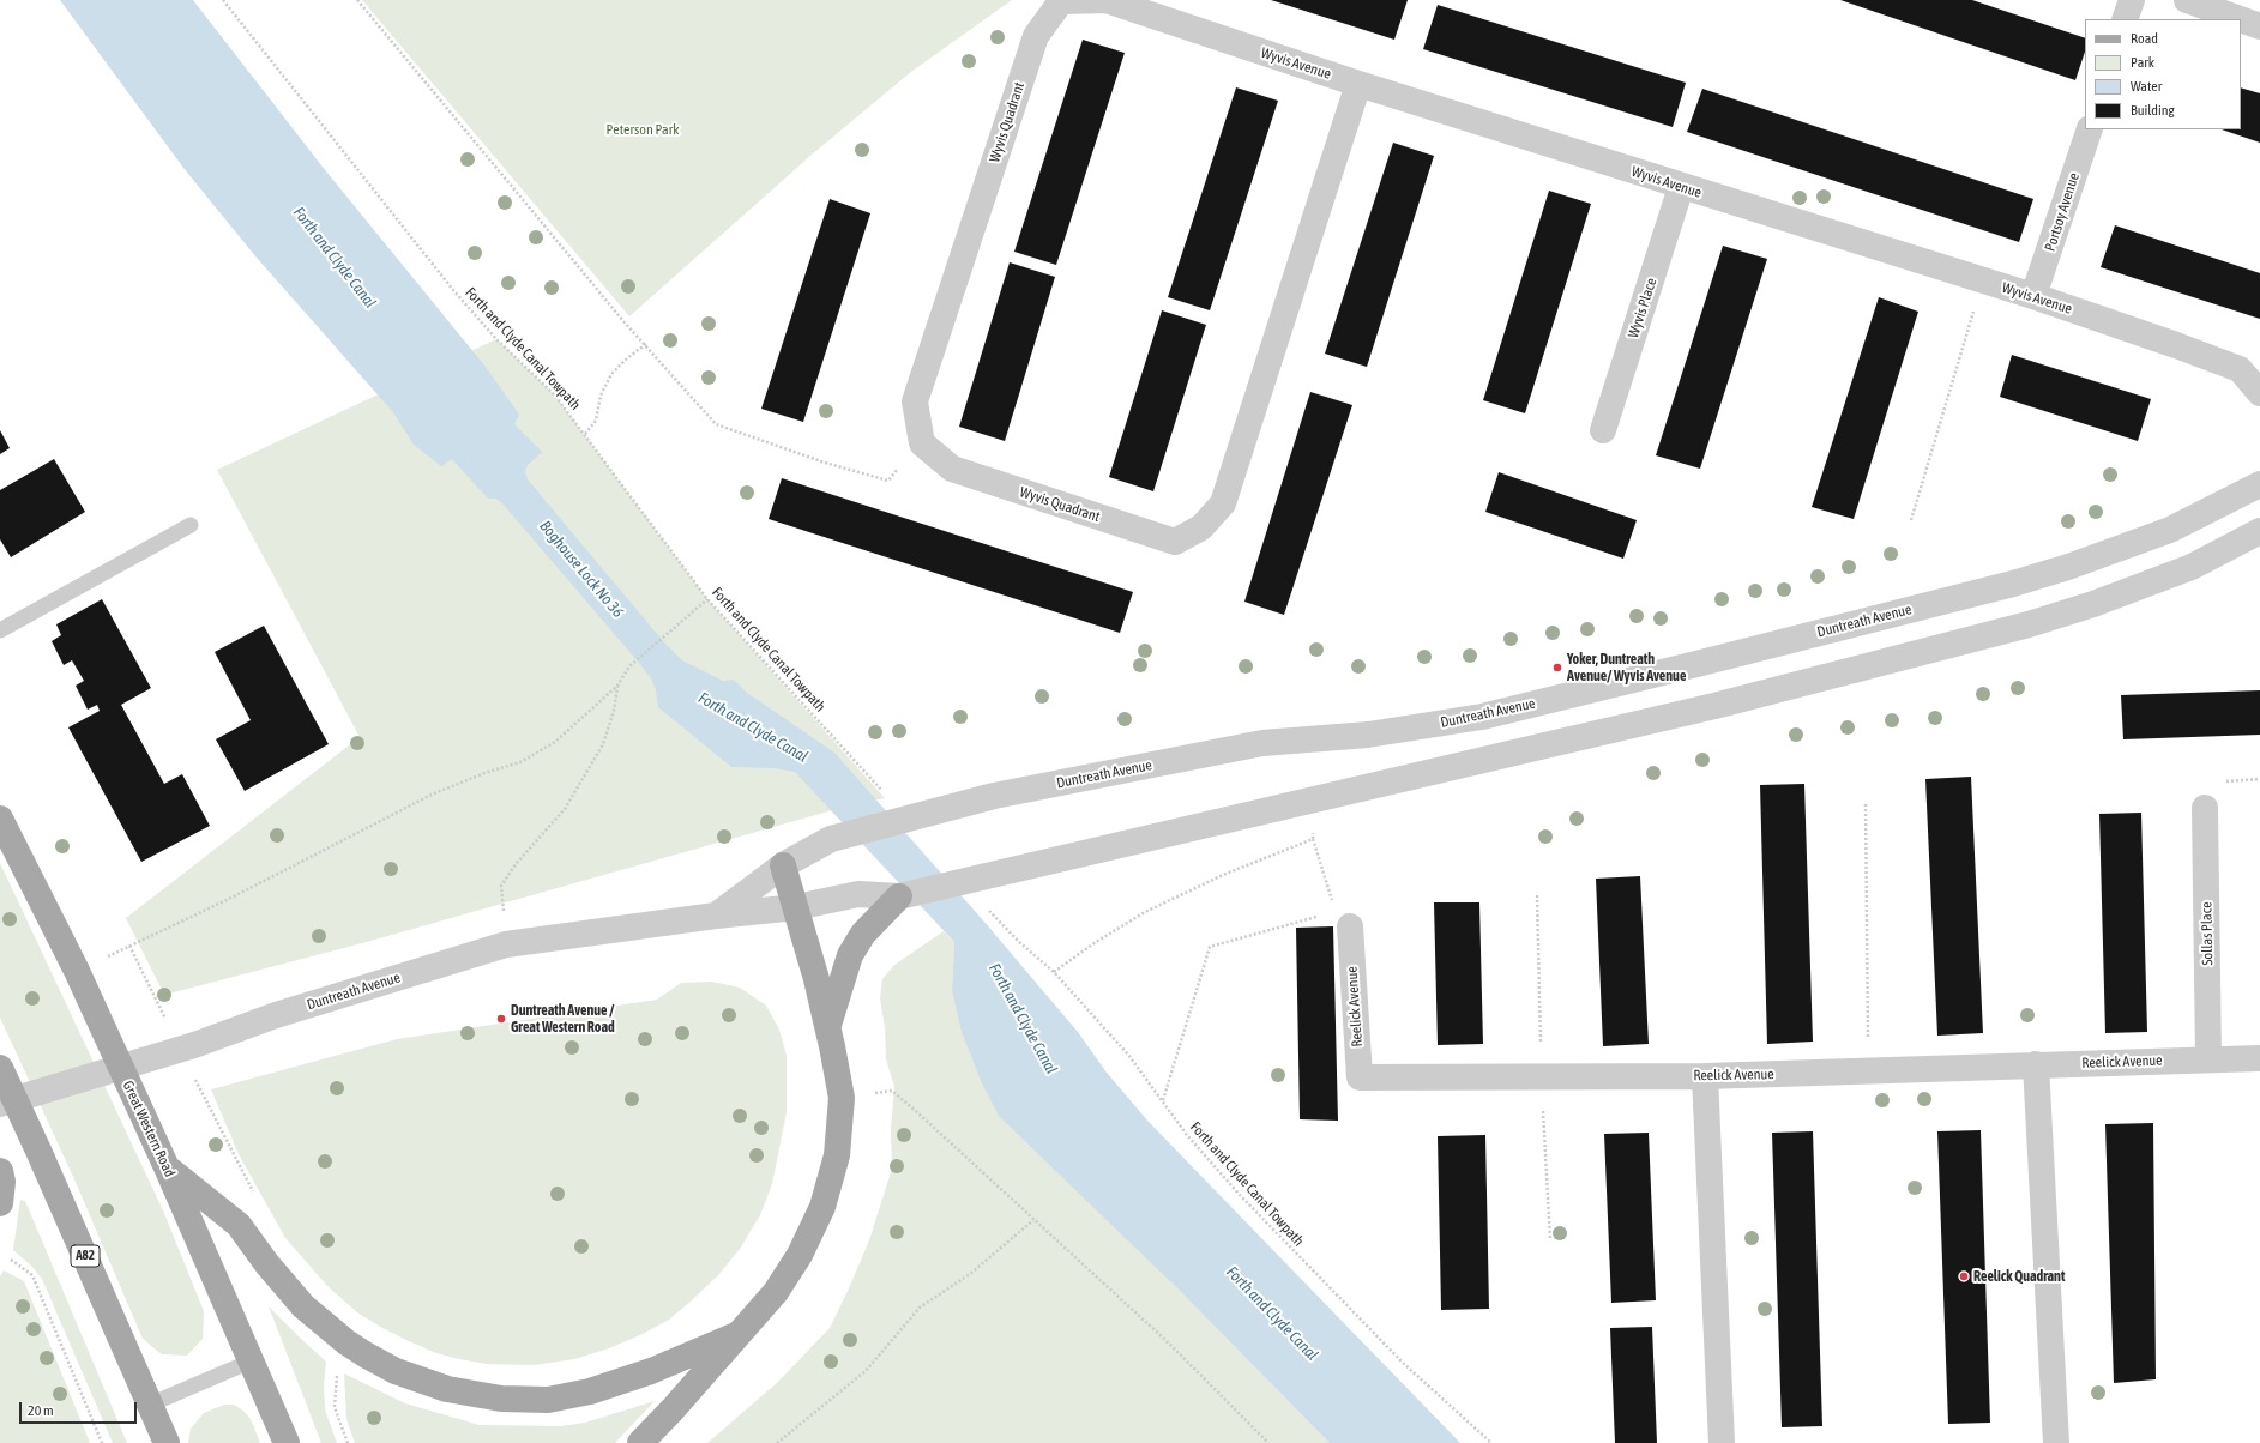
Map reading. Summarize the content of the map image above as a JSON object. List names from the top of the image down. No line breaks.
{"streets":{"main road":["Great Western Road","A82"],"street":["Wyvis Avenue","Wyvis Quadrant","Portsoy Avenue","Wyvis Place","Duntreath Avenue","Sollas Place","Reelick Avenue"],"path":["Forth and Clyde Canal Towpath"]},"crossings":[["Wyvis Avenue","Wyvis Quadrant"],["Wyvis Avenue","Portsoy Avenue"],["Wyvis Avenue","Wyvis Place"],["Sollas Place","Reelick Avenue"]],"water":["Forth and Clyde Canal","Boghouse Lock No 36"],"parks":["Peterson Park"],"places":["Yoker, Duntreath Avenue/ Wyvis Avenue","Duntreath Avenue / Great Western Road","Reelick Quadrant"],"legend":["Road","Park","Water","Building"],"scale_bar":"20 m"}
